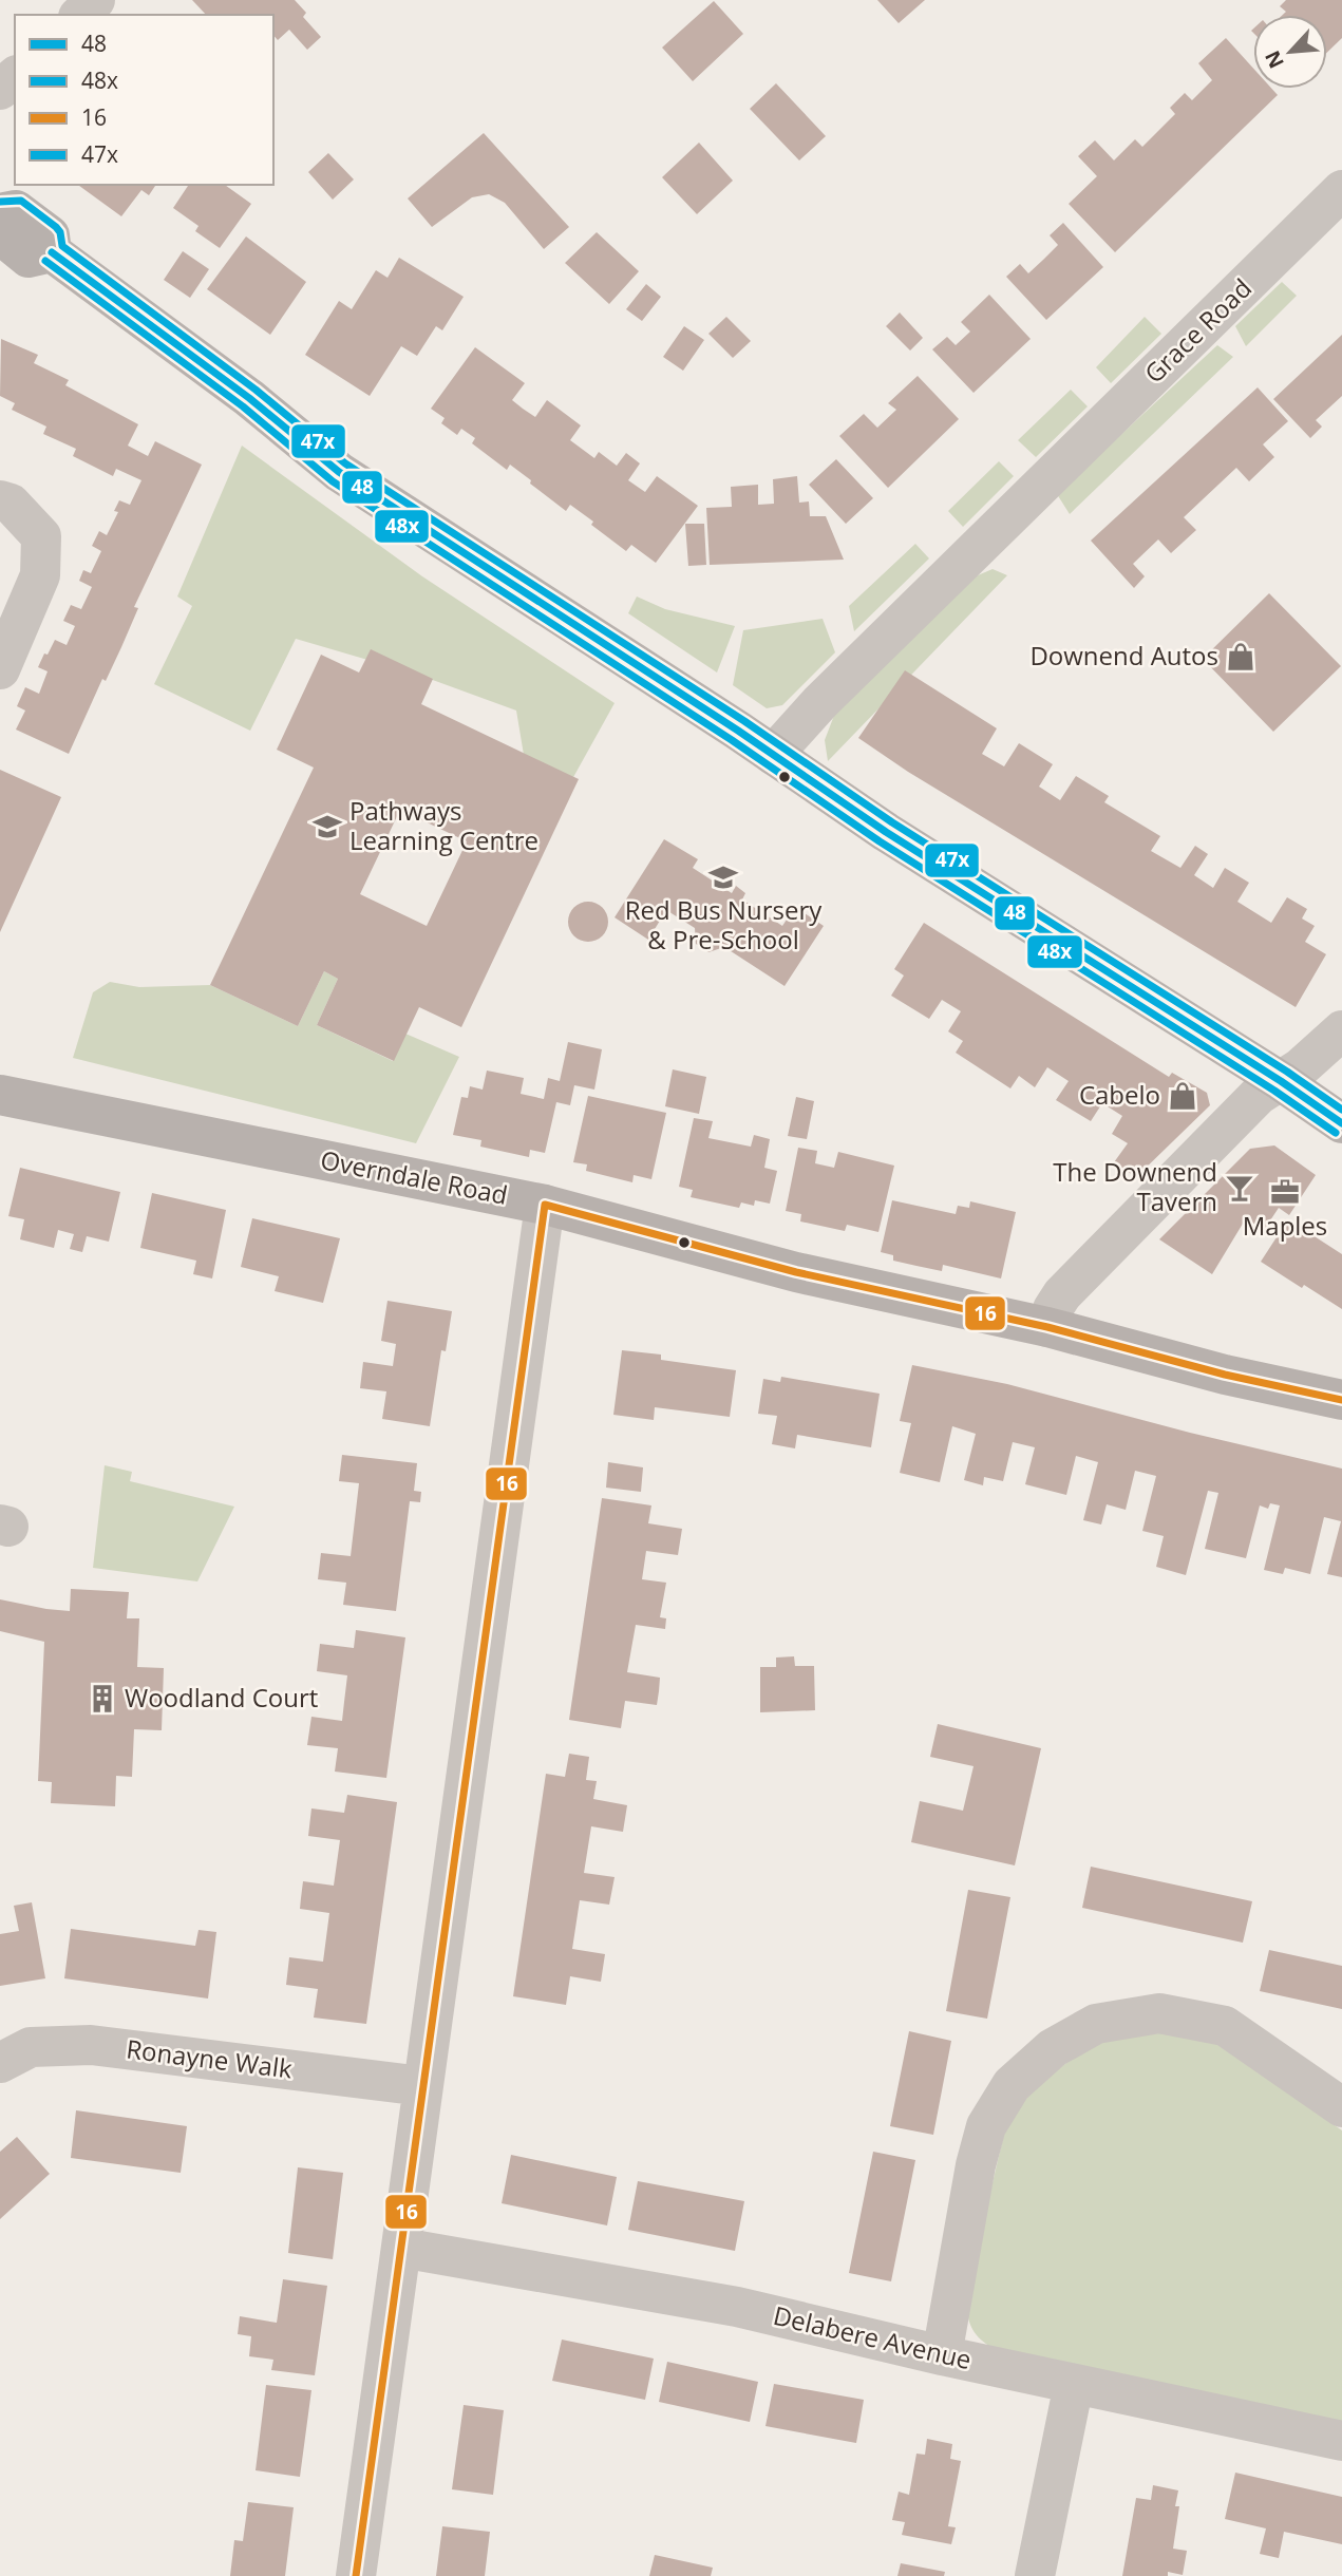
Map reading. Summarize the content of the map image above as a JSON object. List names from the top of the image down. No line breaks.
{"streets":{"main road":["Overndale Road"],"street":["Grace Road","Ronayne Walk","Delabere Avenue"]},"places":{"shop":["Downend Autos","Cabelo"],"school or university":["Pathways Learning Centre","Red Bus Nursery & Pre-School"],"bar":["The Downend Tavern"],"office":["Maples"],"building":["Woodland Court"]},"lines":["transit line 47x","transit line 48","transit line 48x","transit line 16"],"legend":["48","48x","16","47x"],"north":"bottom left"}
